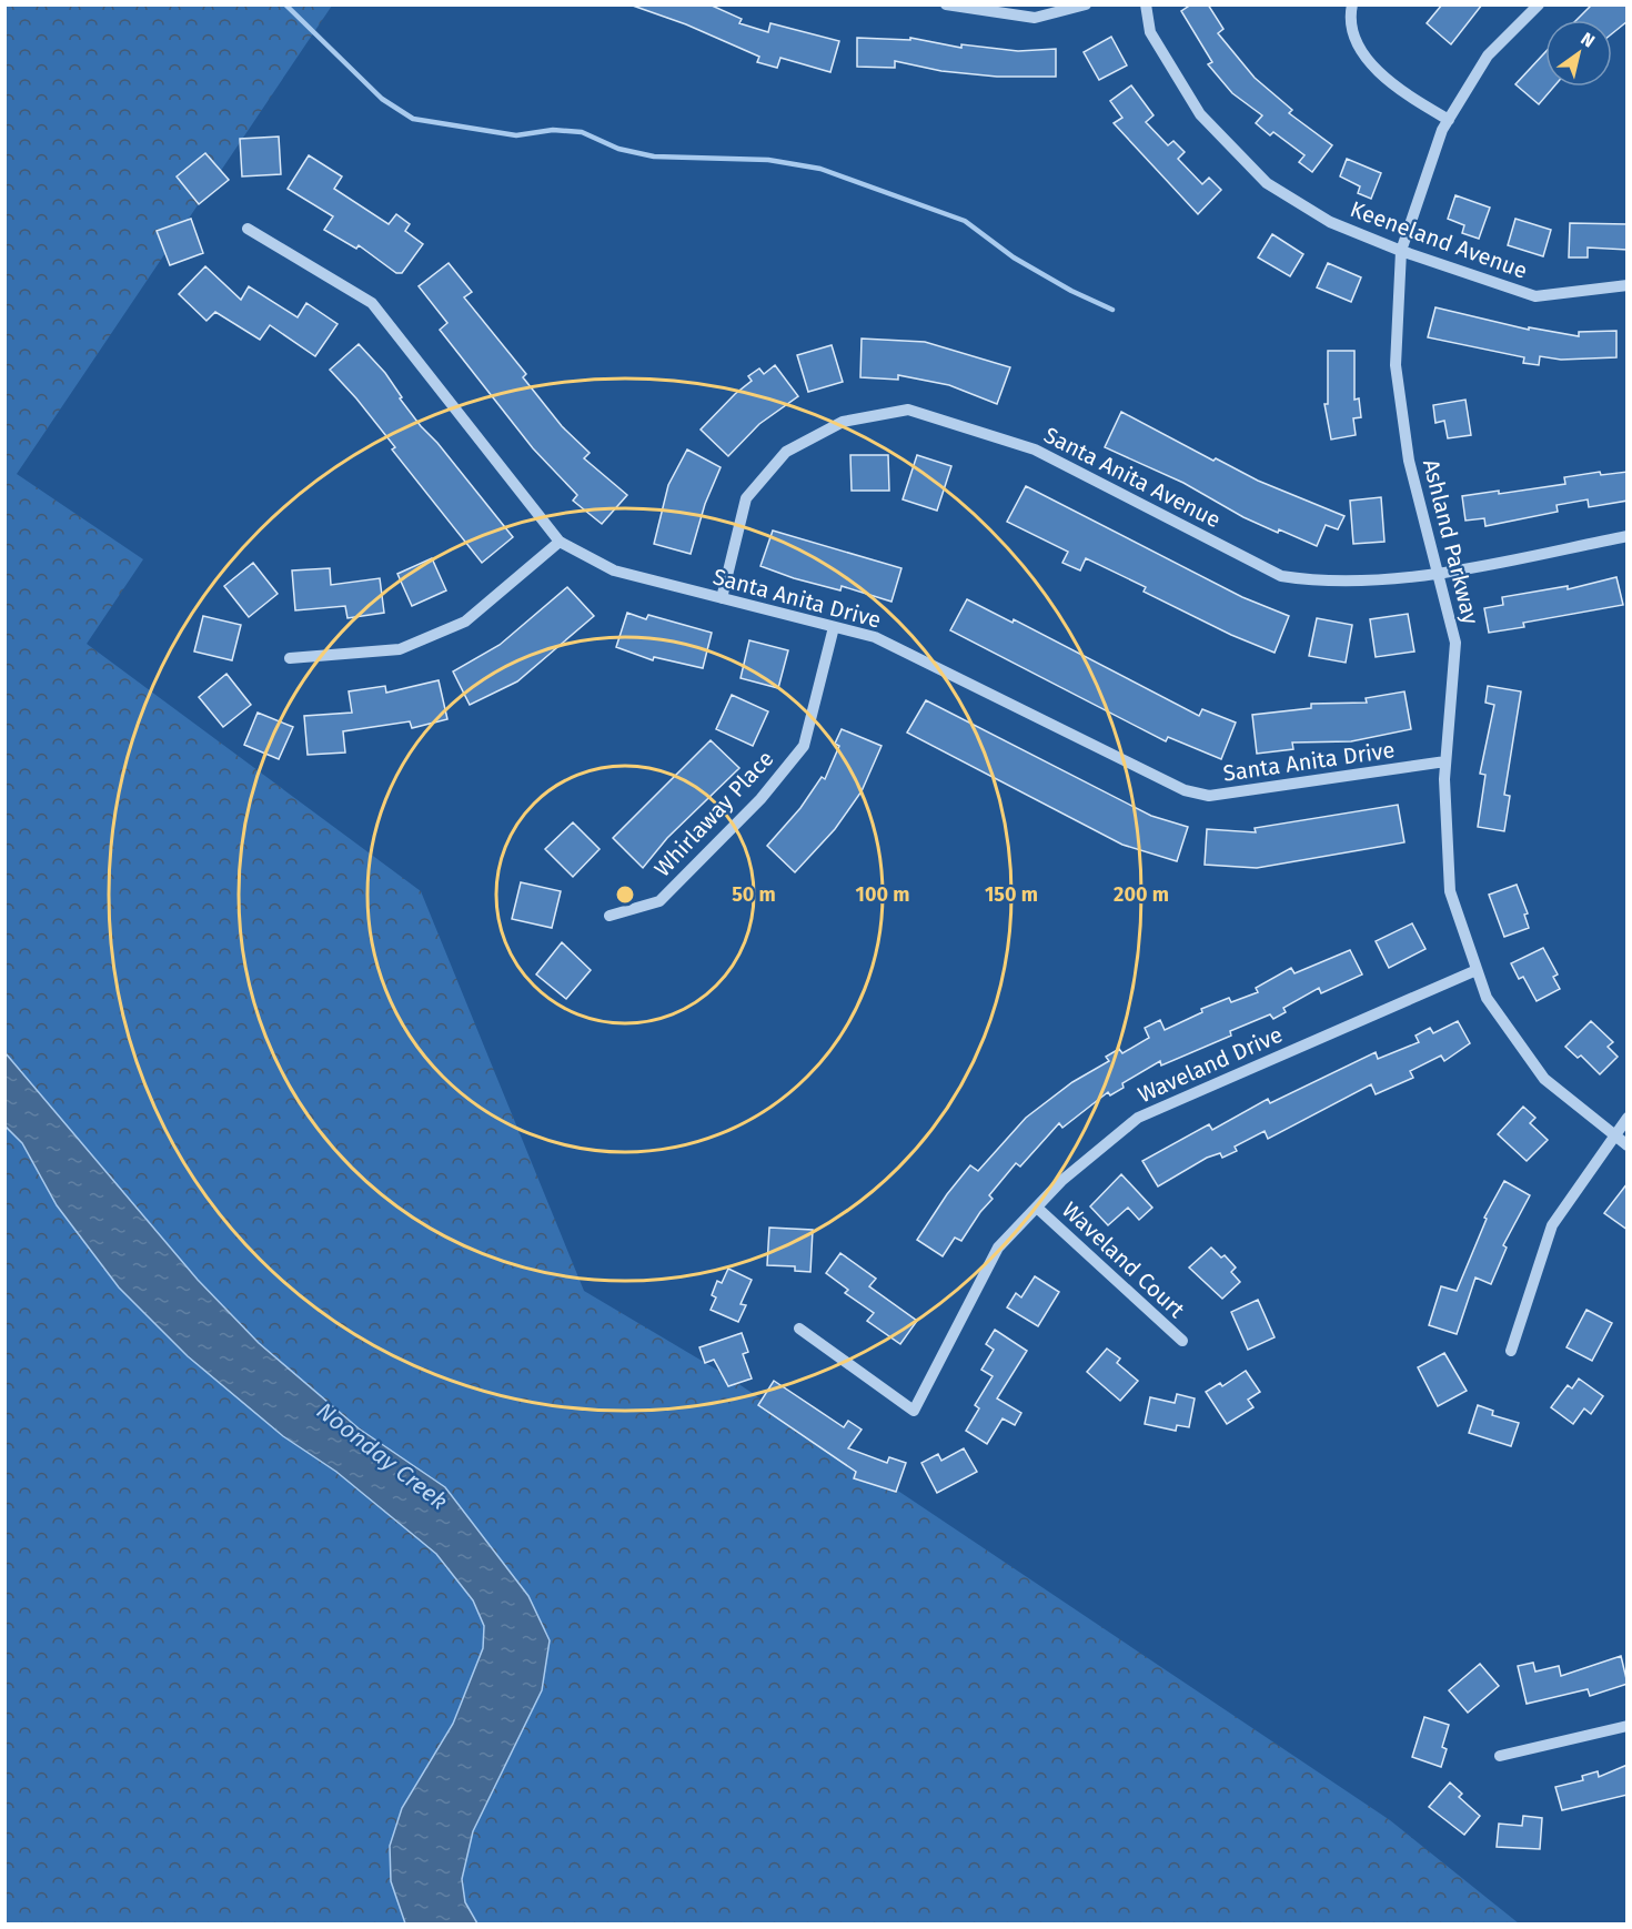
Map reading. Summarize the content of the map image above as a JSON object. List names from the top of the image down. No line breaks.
{"streets":{"street":["Keeneland Avenue","Santa Anita Avenue","Ashland Parkway","Santa Anita Drive","Whirlaway Place","Waveland Drive","Waveland Court"]},"crossings":[["Keeneland Avenue","Ashland Parkway"],["Santa Anita Avenue","Ashland Parkway"],["Santa Anita Avenue","Santa Anita Drive"],["Ashland Parkway","Santa Anita Drive"],["Ashland Parkway","Waveland Drive"],["Santa Anita Drive","Whirlaway Place"],["Waveland Drive","Waveland Court"]],"water":["Noonday Creek"],"north":"top right","rings":["50 m","100 m","150 m","200 m"]}
